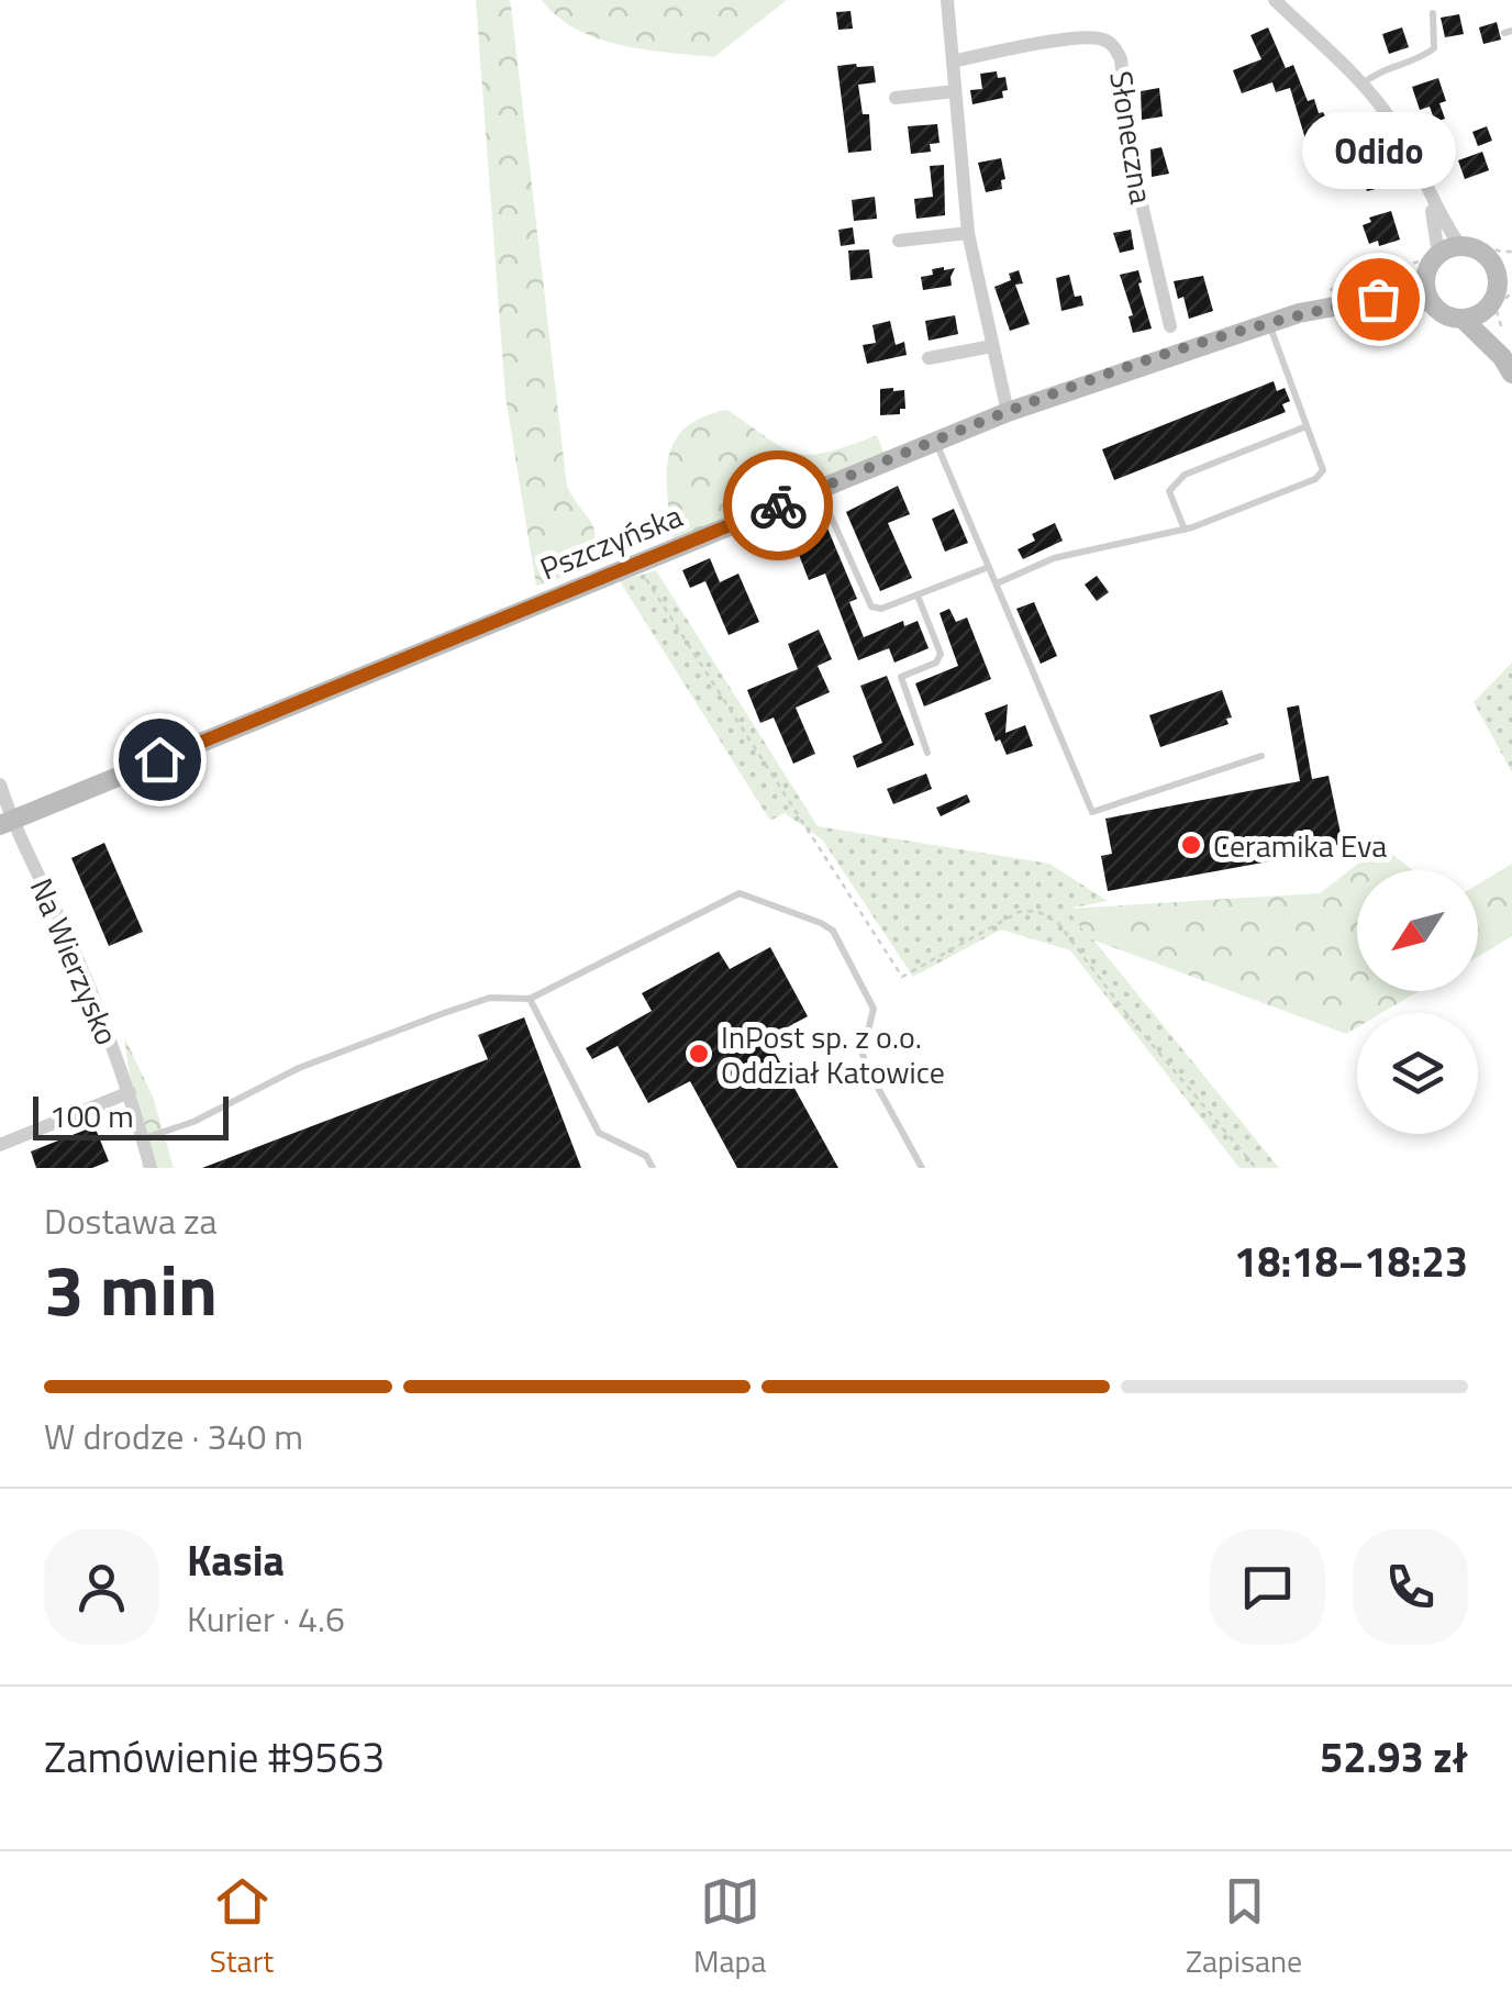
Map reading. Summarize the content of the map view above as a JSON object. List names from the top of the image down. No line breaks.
{"streets":{"main road":["Pszczyńska"],"street":["Słoneczna","Na Wierzysko"]},"crossings":[["Pszczyńska","Na Wierzysko"]],"places":["Odido","Ceramika Eva","InPost sp. z o.o. Oddział Katowice"],"scale_bar":"100 m","north":"bottom left","page":{"bubble":"Odido","scale":"100 m","heading":["3 min","Dostawa za","18:18–18:23"],"panel":["Kasia","Kurier · 4.6","Zamówienie #9563","52.93 zł"],"bar":"W drodze · 340 m","tabs":["Start","Mapa","Zapisane"]}}
